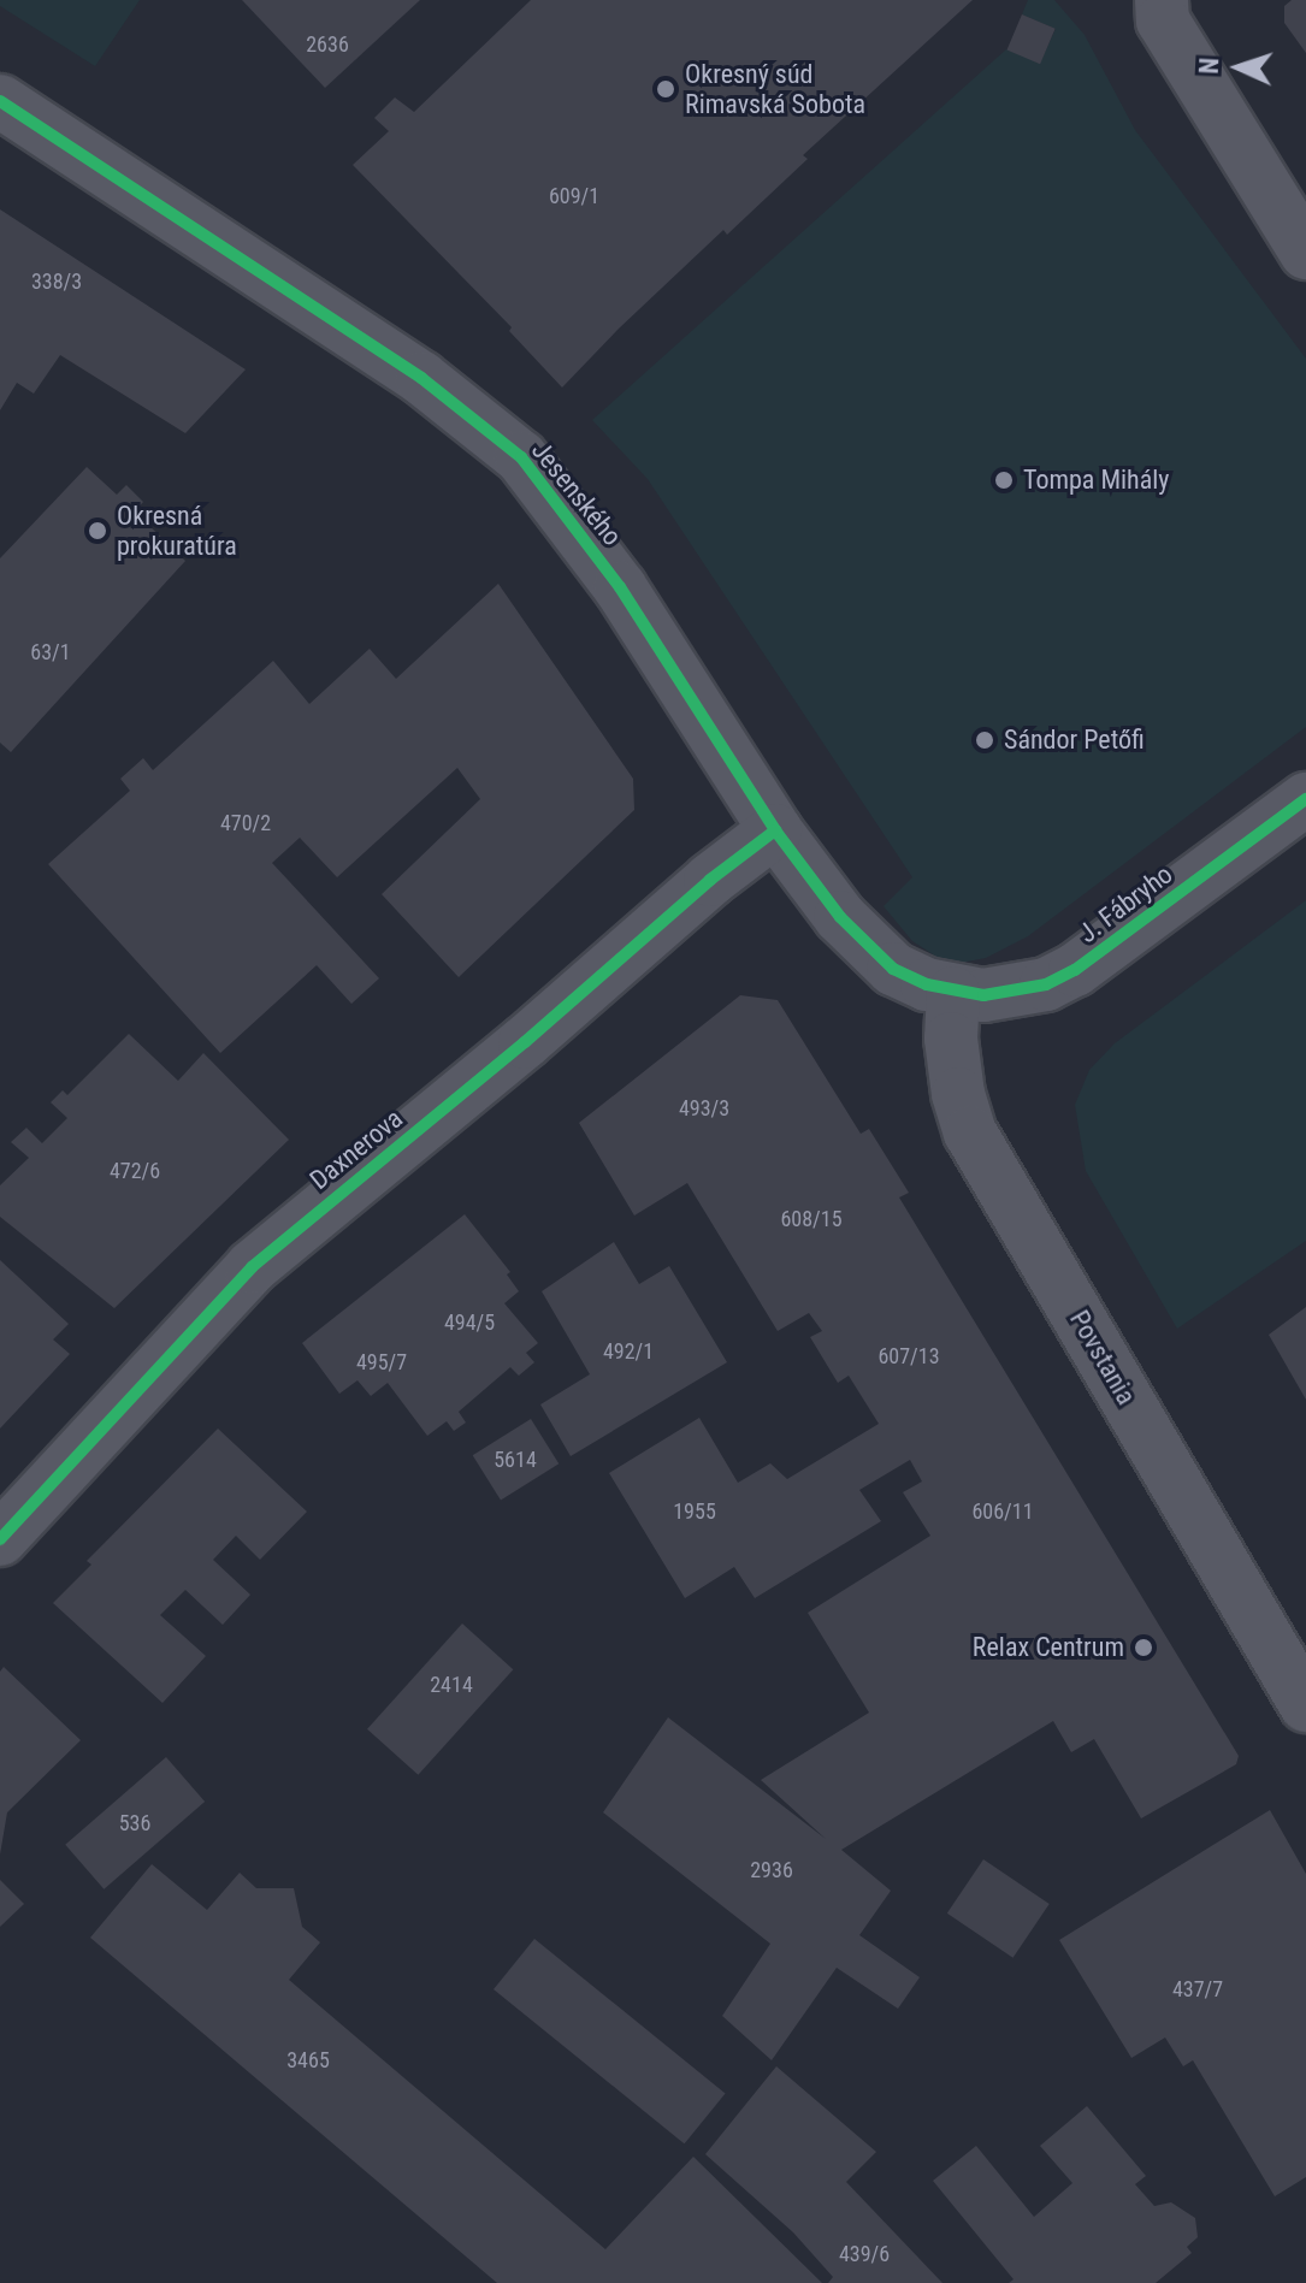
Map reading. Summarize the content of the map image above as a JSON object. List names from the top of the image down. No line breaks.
{"streets":{"street":["Jesenského","J. Fábryho","Daxnerova","Povstania"]},"crossings":[["Jesenského","J. Fábryho"],["Jesenského","Daxnerova"],["Jesenského","Povstania"],["J. Fábryho","Povstania"]],"places":["Okresný súd Rimavská Sobota","Tompa Mihály","Okresná prokuratúra","Sándor Petőfi","Relax Centrum"],"house_numbers":["2636","609/1","338/3","63/1","470/2","493/3","472/6","608/15","494/5","492/1","607/13","495/7","5614","1955","606/11","2414","536","2936","437/7","3465","439/6"],"north":"left"}
